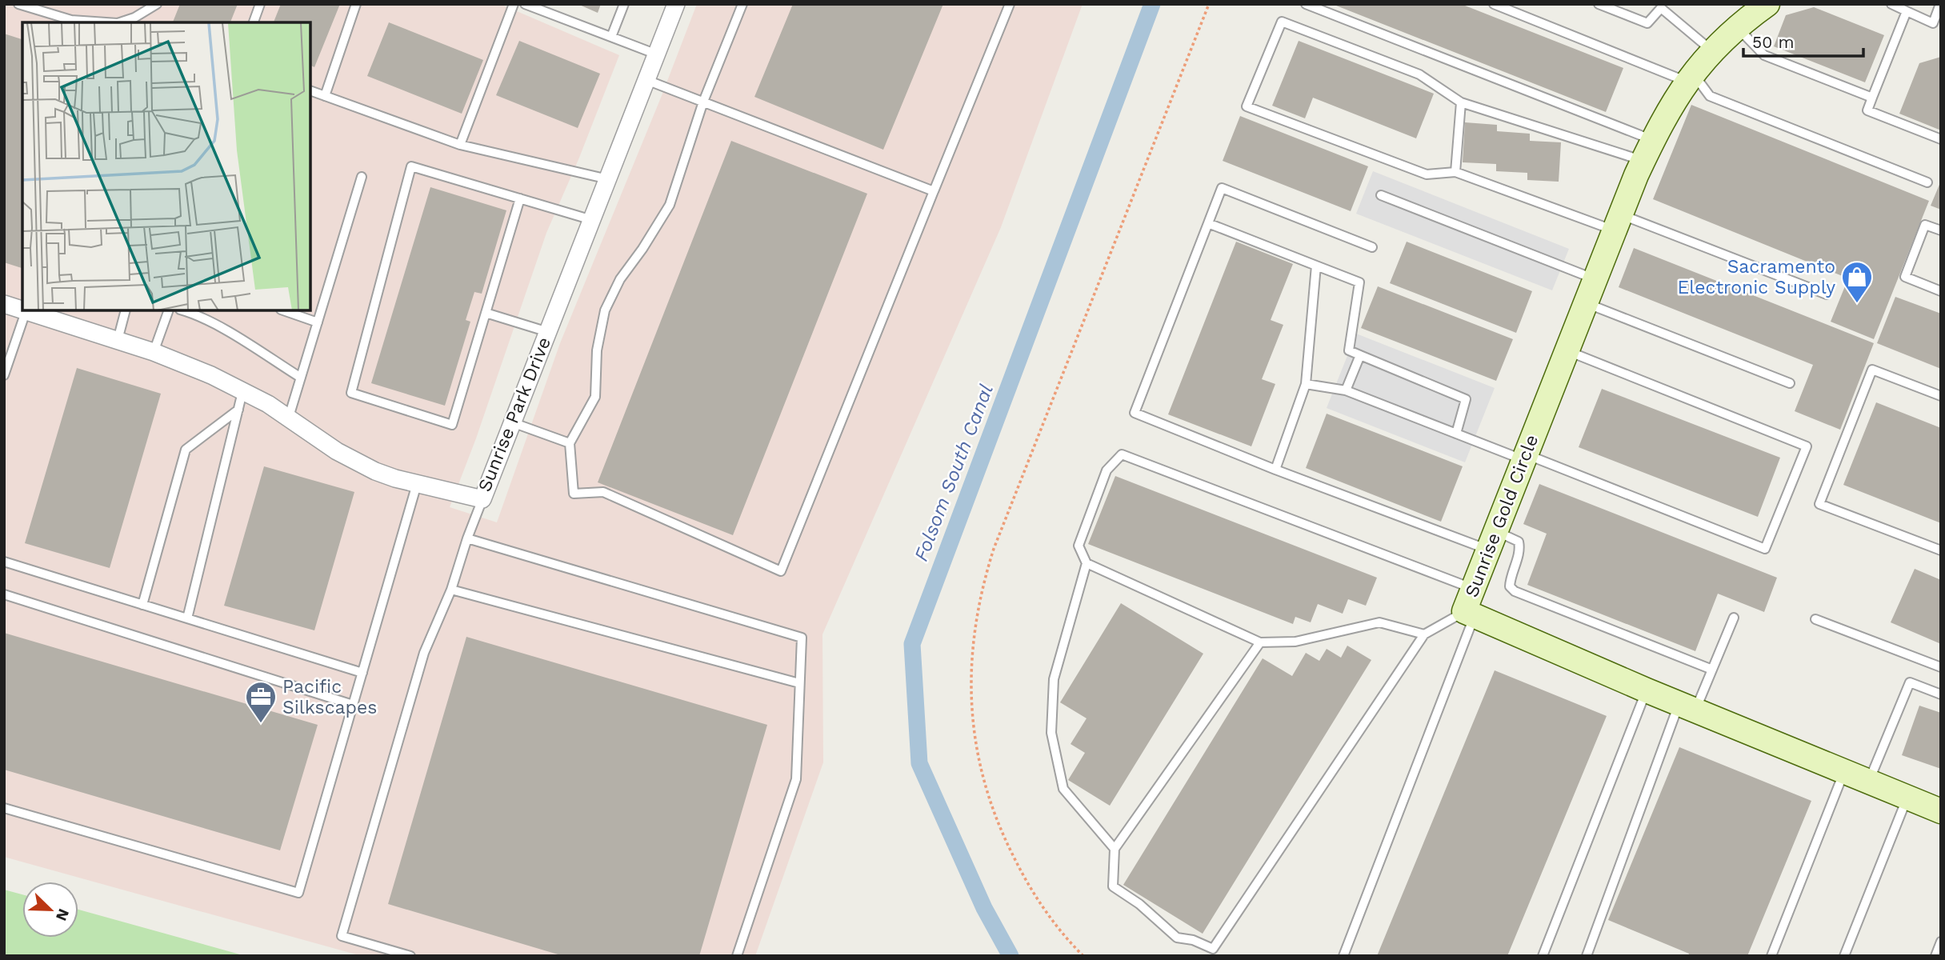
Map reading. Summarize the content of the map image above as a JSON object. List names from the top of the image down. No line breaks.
{"streets":{"street":["Sunrise Park Drive","Sunrise Gold Circle"]},"water":["Folsom South Canal"],"places":{"shop":["Sacramento Electronic Supply"],"office":["Pacific Silkscapes"]},"scale_bar":"50 m","north":"bottom right"}
